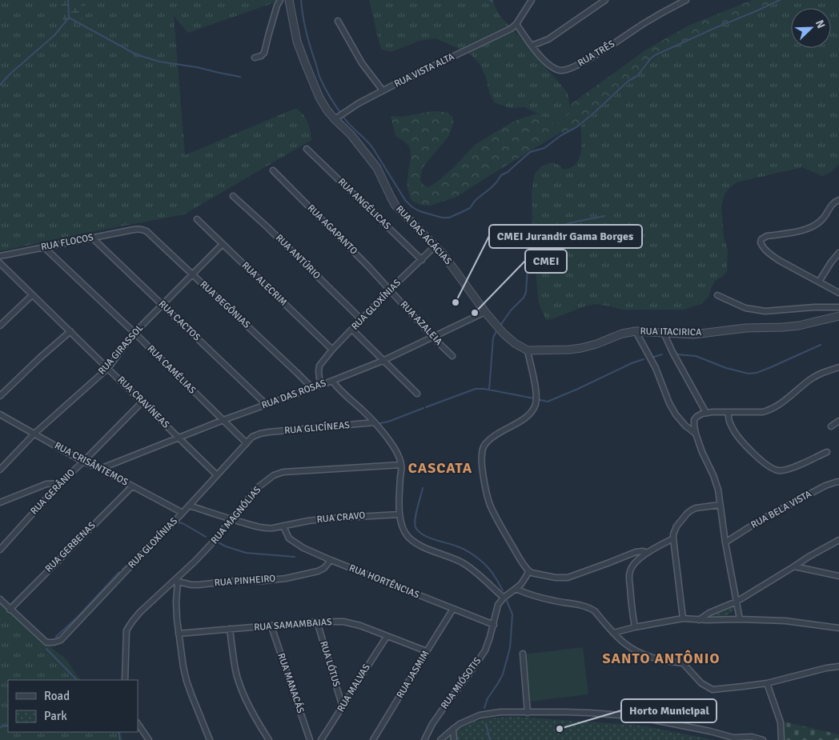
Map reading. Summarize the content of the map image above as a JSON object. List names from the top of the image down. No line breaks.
{"streets":{"street":["RUA TRÊS","RUA VISTA ALTA","RUA ANGÉLICAS","RUA AGAPANTO","RUA DAS ACÁCIAS","RUA FLOCOS","RUA ANTÚRIO","RUA ALECRIM","RUA BEGÔNIAS","RUA GLOXÍNIAS","RUA CACTOS","RUA AZALEIA","RUA ITACIRICA","RUA GIRASSOL","RUA CAMÉLIAS","RUA DAS ROSAS","RUA CRAVÍNEAS","RUA GLICÍNEAS","RUA CRISÂNTEMOS","RUA GERÂNIO","RUA BELA VISTA","RUA MAGNÓLIAS","RUA CRAVO","RUA GERBENAS","RUA PINHEIRO","RUA HORTÊNCIAS","RUA SAMAMBAIAS","RUA LÓTUS","RUA JASMIM","RUA MANACÁS","RUA MIÓSOTIS","RUA MALVAS"]},"crossings":[["RUA TRÊS","RUA VISTA ALTA"],["RUA VISTA ALTA","RUA DAS ACÁCIAS"],["RUA ANGÉLICAS","RUA GLOXÍNIAS"],["RUA AGAPANTO","RUA GLOXÍNIAS"],["RUA AGAPANTO","RUA AZALEIA"],["RUA DAS ACÁCIAS","RUA GLOXÍNIAS"],["RUA DAS ACÁCIAS","RUA ITACIRICA"],["RUA DAS ACÁCIAS","RUA DAS ROSAS"],["RUA FLOCOS","RUA BEGÔNIAS"],["RUA FLOCOS","RUA CACTOS"],["RUA FLOCOS","RUA CAMÉLIAS"],["RUA ANTÚRIO","RUA GLOXÍNIAS"],["RUA ALECRIM","RUA GLOXÍNIAS"],["RUA ALECRIM","RUA GIRASSOL"],["RUA BEGÔNIAS","RUA GIRASSOL"],["RUA BEGÔNIAS","RUA DAS ROSAS"],["RUA GLOXÍNIAS","RUA AZALEIA"],["RUA GLOXÍNIAS","RUA CAMÉLIAS"],["RUA GLOXÍNIAS","RUA DAS ROSAS"],["RUA GLOXÍNIAS","RUA CRAVÍNEAS"],["RUA GLOXÍNIAS","RUA GLICÍNEAS"],["RUA GLOXÍNIAS","RUA CRISÂNTEMOS"],["RUA GLOXÍNIAS","RUA CRAVO"],["RUA GLOXÍNIAS","RUA GERBENAS"],["RUA CACTOS","RUA GIRASSOL"],["RUA CACTOS","RUA DAS ROSAS"],["RUA AZALEIA","RUA DAS ROSAS"],["RUA GIRASSOL","RUA CAMÉLIAS"],["RUA GIRASSOL","RUA CRAVÍNEAS"],["RUA GIRASSOL","RUA CRISÂNTEMOS"],["RUA CAMÉLIAS","RUA DAS ROSAS"],["RUA DAS ROSAS","RUA CRAVÍNEAS"],["RUA DAS ROSAS","RUA CRISÂNTEMOS"],["RUA CRAVÍNEAS","RUA GERÂNIO"],["RUA CRISÂNTEMOS","RUA GERÂNIO"],["RUA CRISÂNTEMOS","RUA GERBENAS"],["RUA MAGNÓLIAS","RUA CRAVO"],["RUA MAGNÓLIAS","RUA PINHEIRO"],["RUA CRAVO","RUA HORTÊNCIAS"],["RUA PINHEIRO","RUA HORTÊNCIAS"],["RUA HORTÊNCIAS","RUA JASMIM"],["RUA HORTÊNCIAS","RUA MIÓSOTIS"],["RUA SAMAMBAIAS","RUA LÓTUS"],["RUA SAMAMBAIAS","RUA JASMIM"],["RUA SAMAMBAIAS","RUA MANACÁS"],["RUA SAMAMBAIAS","RUA MALVAS"],["RUA LÓTUS","RUA MALVAS"]],"districts":["CASCATA","SANTO ANTÔNIO"],"places":["CMEI Jurandir Gama Borges","CMEI","Horto Municipal"],"legend":["Road","Park"],"north":"top right"}
